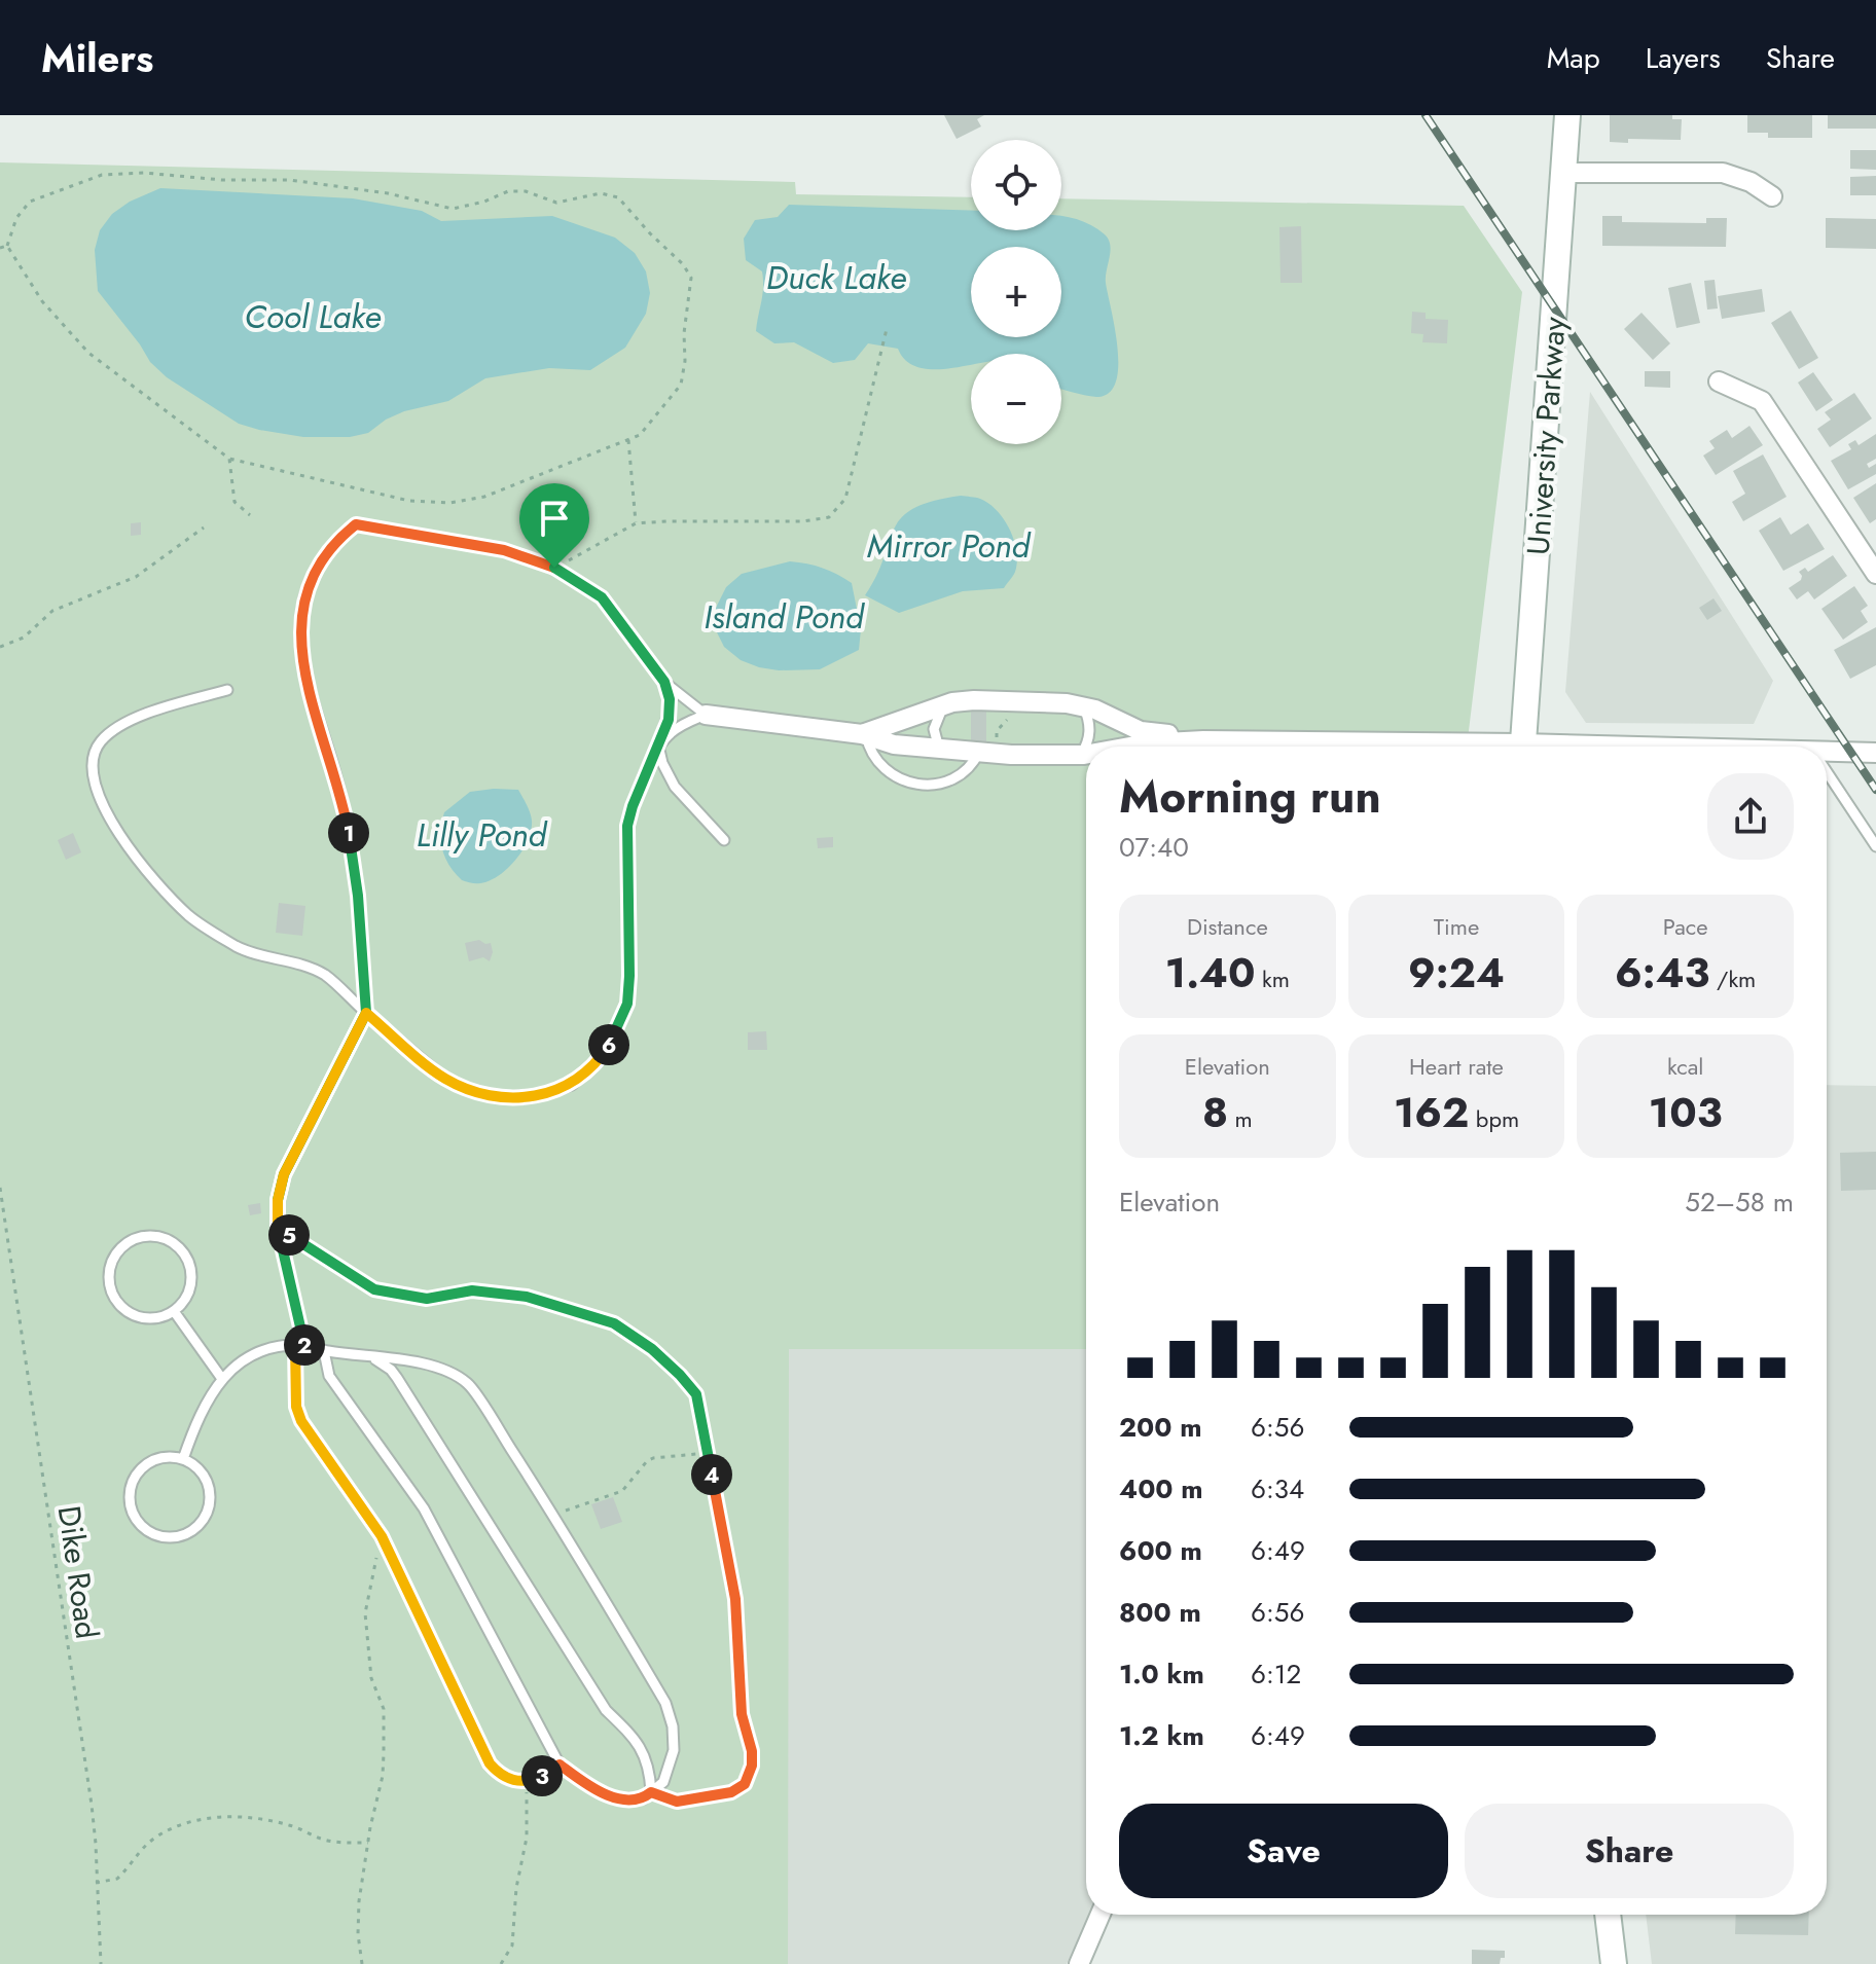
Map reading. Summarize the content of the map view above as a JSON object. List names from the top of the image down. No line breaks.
{"streets":{"main road":["University Parkway"],"path":["Dike Road"]},"water":["Duck Lake","Cool Lake","Mirror Pond","Island Pond","Lilly Pond"],"page":{"header":"Milers","nav":["Map","Layers","Share"],"map_buttons":["+","−"],"heading":["Morning run","07:40"],"pins":["1","6","5","2","4","3"],"stats":[["Distance","1.40 km"],["Time","9:24"],["Pace","6:43 /km"],["Elevation","8 m"],["Heart rate","162 bpm"],["kcal","103"]],"chart":["Elevation","52–58 m"],"list":[{"name":"200 m","note":"6:56"},{"name":"400 m","note":"6:34"},{"name":"600 m","note":"6:49"},{"name":"800 m","note":"6:56"},{"name":"1.0 km","note":"6:12"},{"name":"1.2 km","note":"6:49"}],"buttons":["Save","Share"]}}
